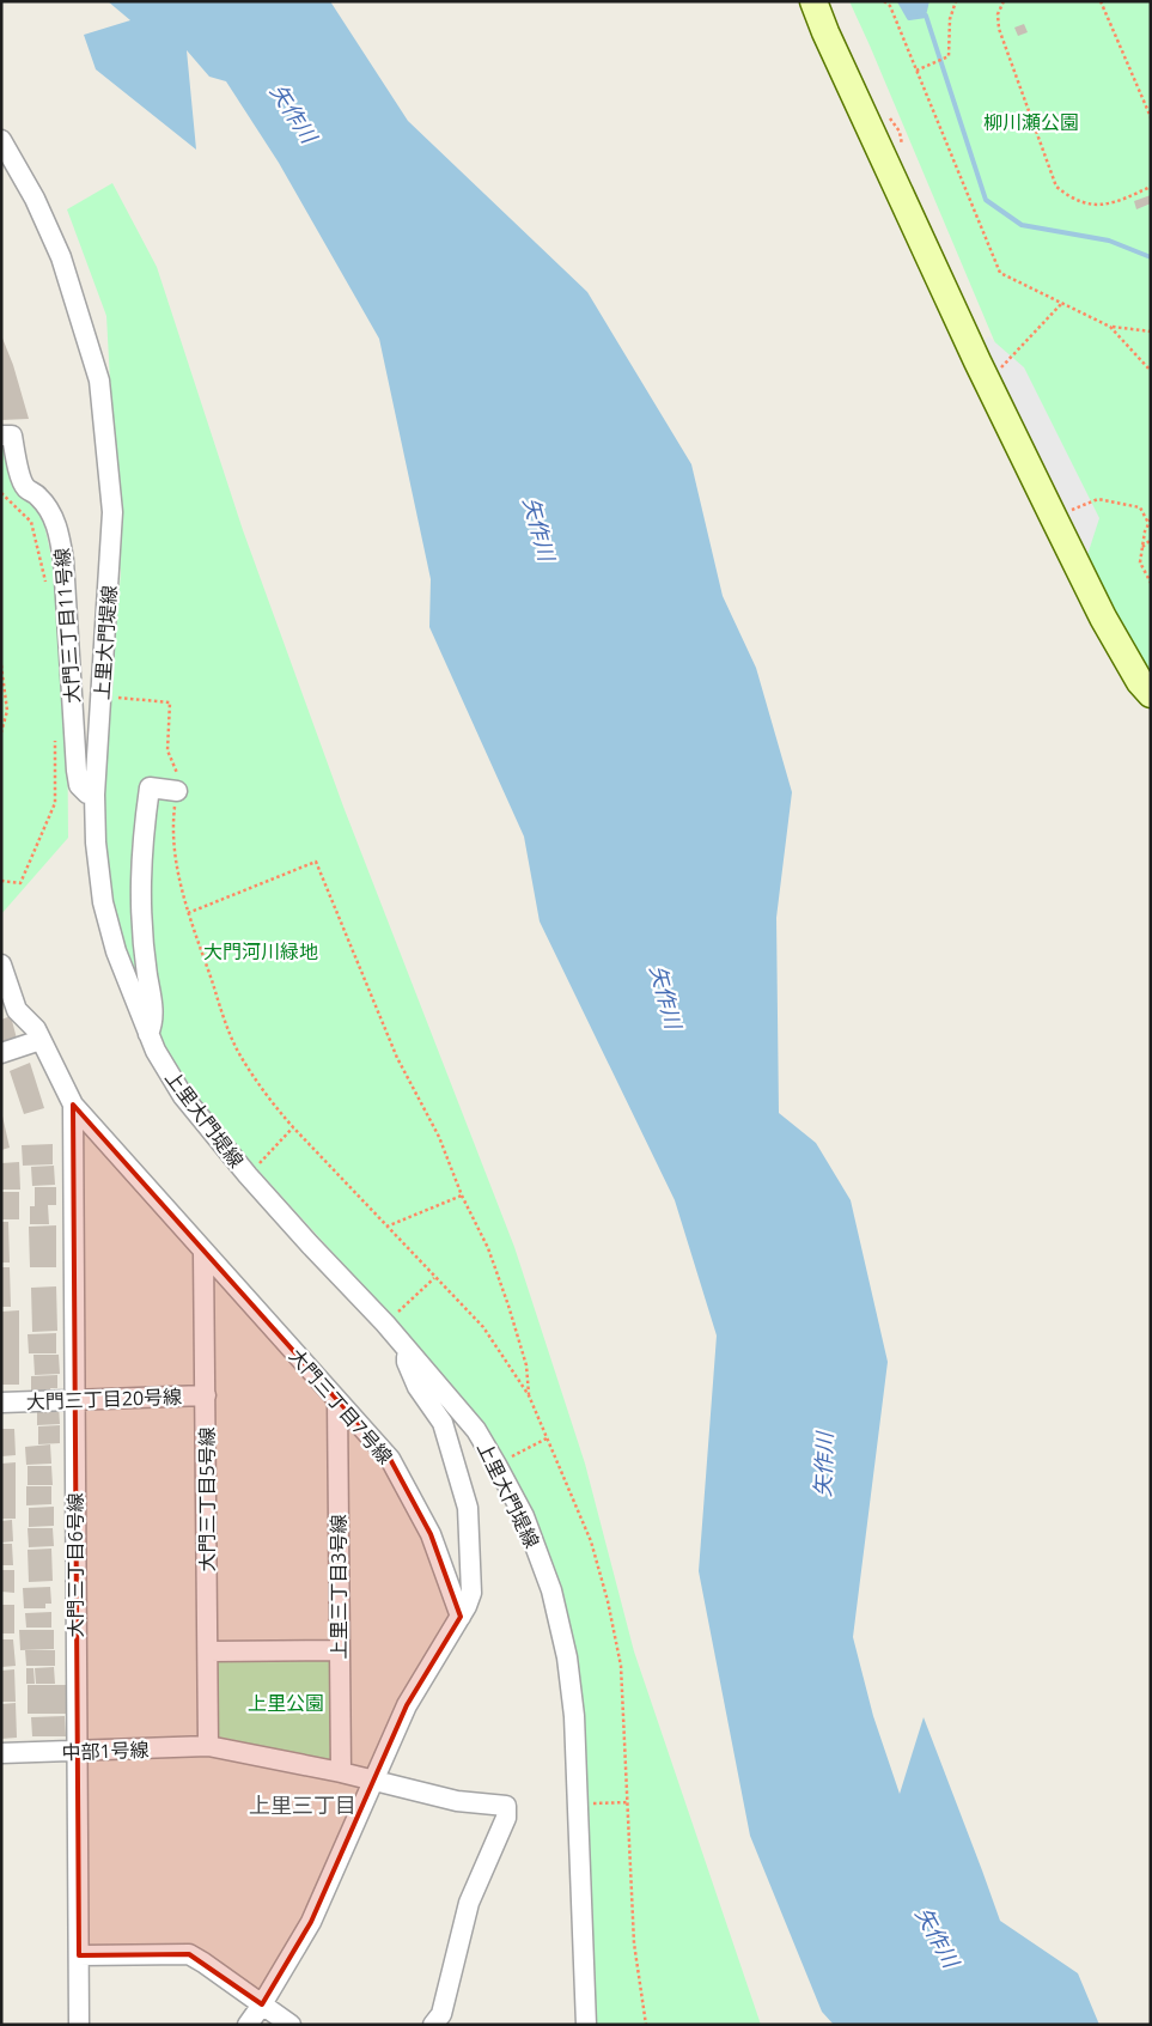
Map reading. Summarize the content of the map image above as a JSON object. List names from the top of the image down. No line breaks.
{"streets":{"street":["大門三丁目11号線","上里大門堤線","大門三丁目20号線","大門三丁目7号線","大門三丁目5号線","大門三丁目6号線","上里三丁目3号線","中部1号線"]},"crossings":[["大門三丁目11号線","上里大門堤線"],["大門三丁目20号線","大門三丁目5号線"],["大門三丁目20号線","大門三丁目6号線"],["大門三丁目7号線","大門三丁目5号線"],["大門三丁目7号線","大門三丁目6号線"],["大門三丁目7号線","上里三丁目3号線"],["大門三丁目5号線","中部1号線"],["大門三丁目6号線","中部1号線"],["上里三丁目3号線","中部1号線"]],"districts":["上里三丁目"],"water":["矢作川"],"parks":["柳川瀬公園","大門河川緑地","上里公園"]}
